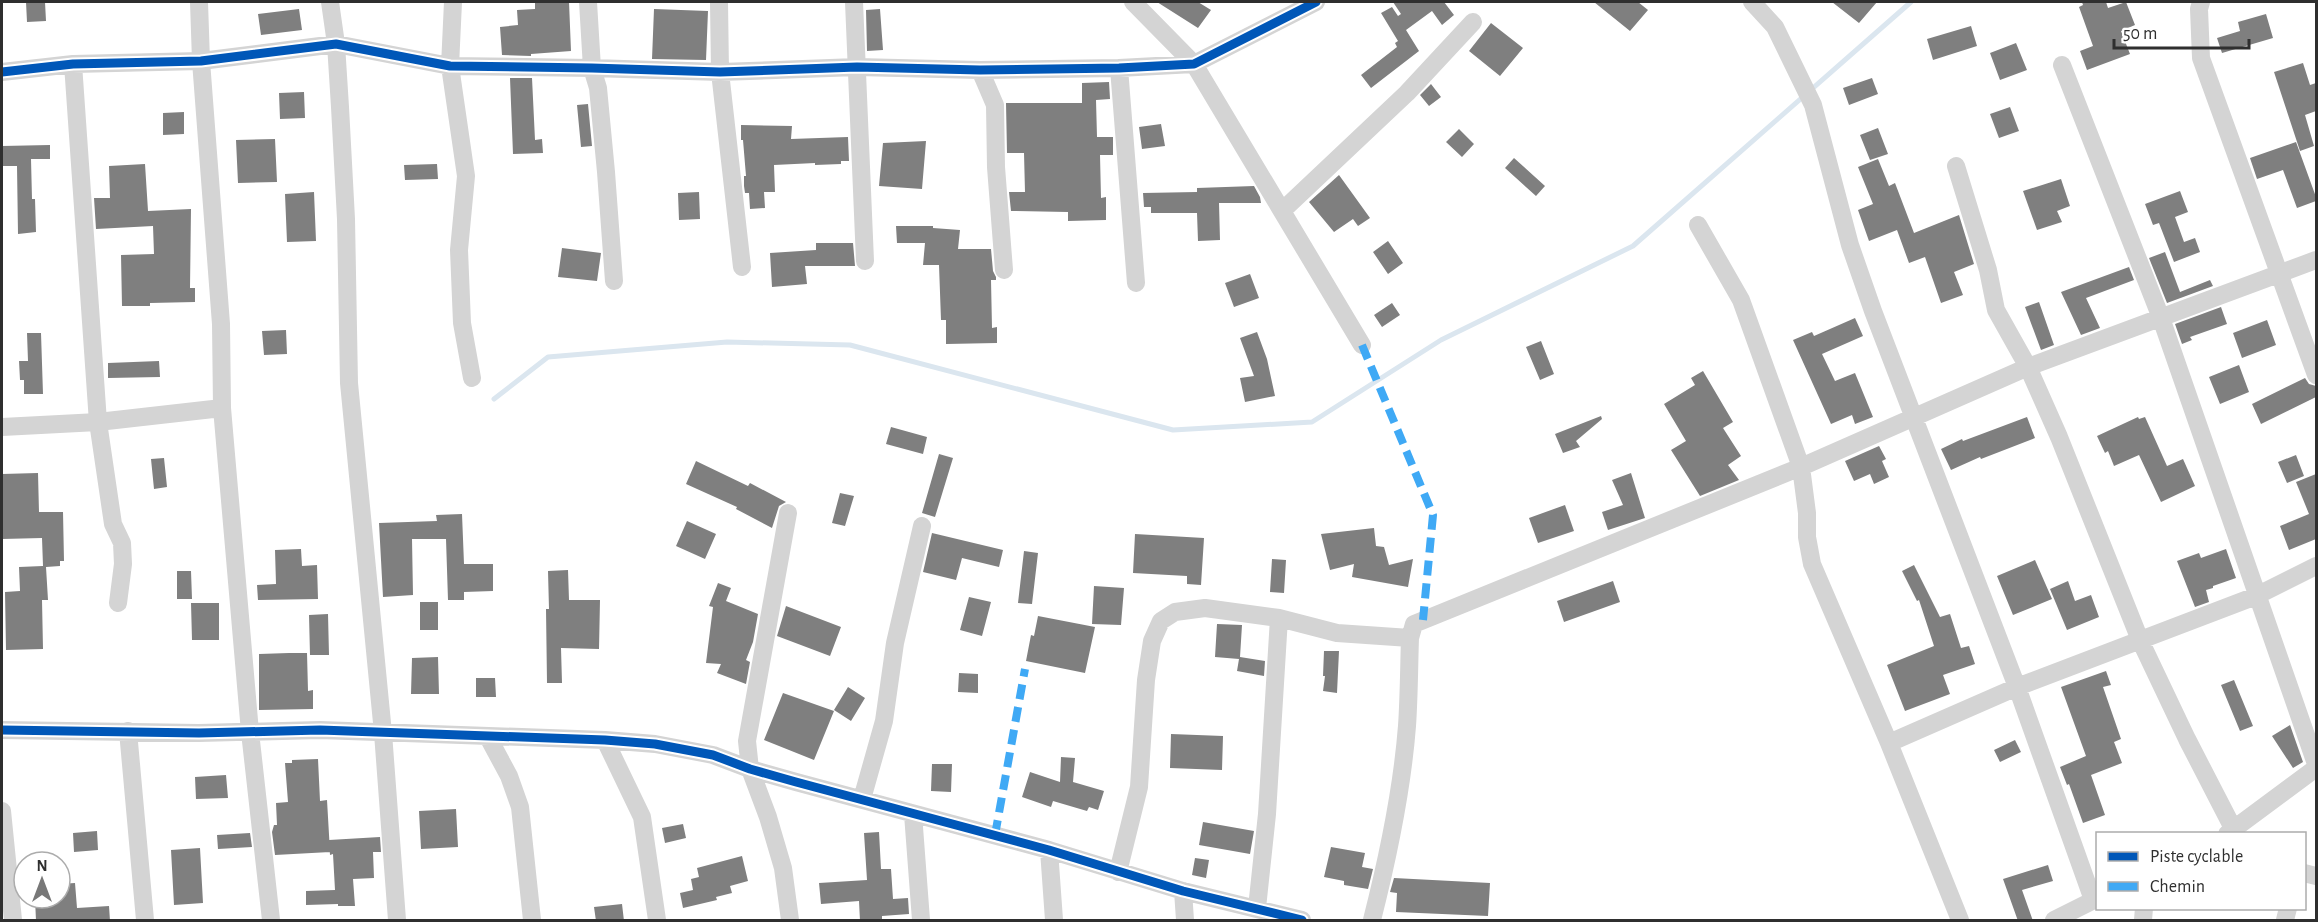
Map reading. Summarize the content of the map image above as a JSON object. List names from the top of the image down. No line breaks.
{"legend":["Piste cyclable","Chemin"],"scale_bar":"50 m","north":"top"}
